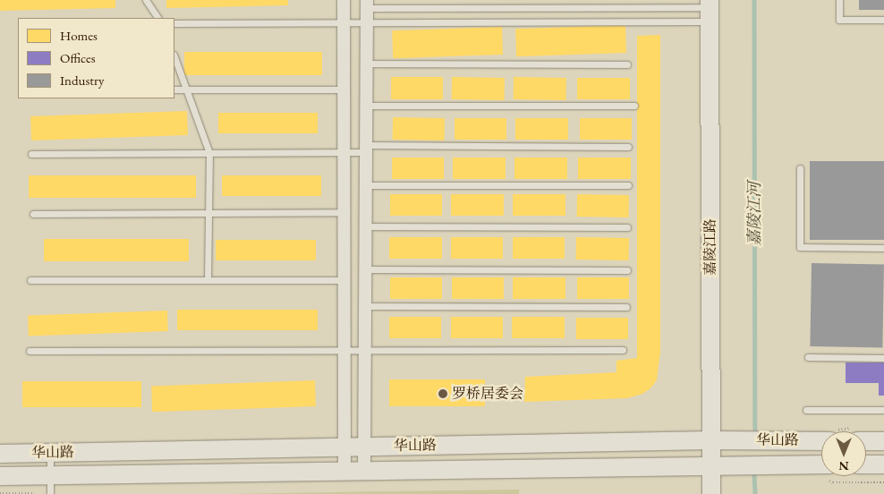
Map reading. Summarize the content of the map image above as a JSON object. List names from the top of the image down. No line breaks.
{"streets":{"street":["嘉陵江路","华山路"]},"crossings":[["嘉陵江路","华山路"]],"water":["嘉陵江河"],"places":["罗桥居委会"],"legend":["Homes","Offices","Industry"],"north":"bottom"}
